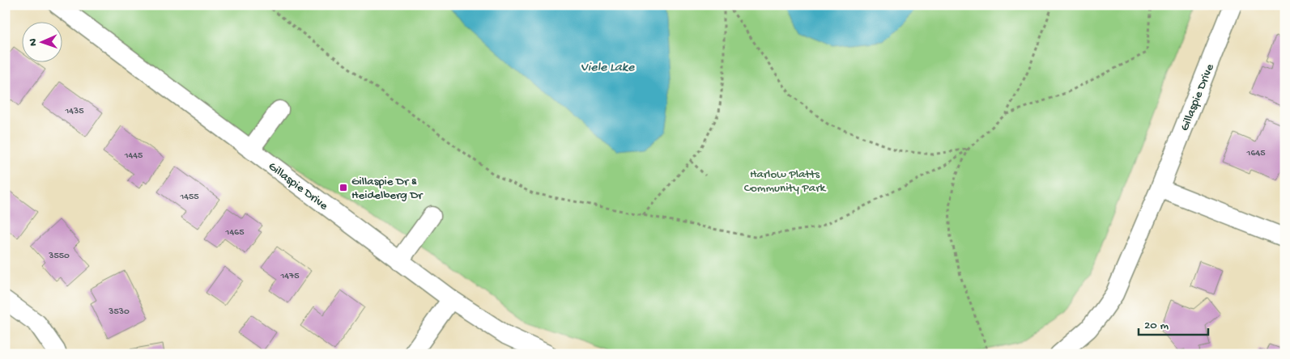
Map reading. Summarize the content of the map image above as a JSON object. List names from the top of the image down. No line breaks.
{"streets":{"street":["Gillaspie Drive"]},"water":["Viele Lake"],"parks":["Harlow Platts Community Park"],"places":{"transit":["Gillaspie Dr & Heidelberg Dr"]},"house_numbers":["1435","1645","1445","1455","1465","3550","1475","3530"],"scale_bar":"20 m","north":"left"}
